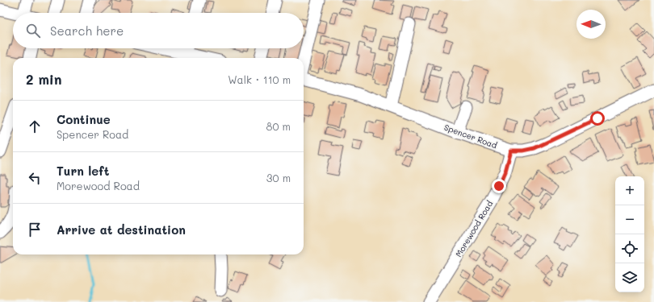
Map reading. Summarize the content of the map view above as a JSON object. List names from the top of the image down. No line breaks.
{"streets":{"street":["Spencer Road","Morewood Road"]},"crossings":[["Spencer Road","Morewood Road"]],"north":"left","page":{"search":"Search here","heading":["2 min","Walk · 110 m"],"list":[["Continue","Spencer Road","80 m"],["Turn left","Morewood Road","30 m"],"Arrive at destination"],"map_buttons":["+","−"]}}
